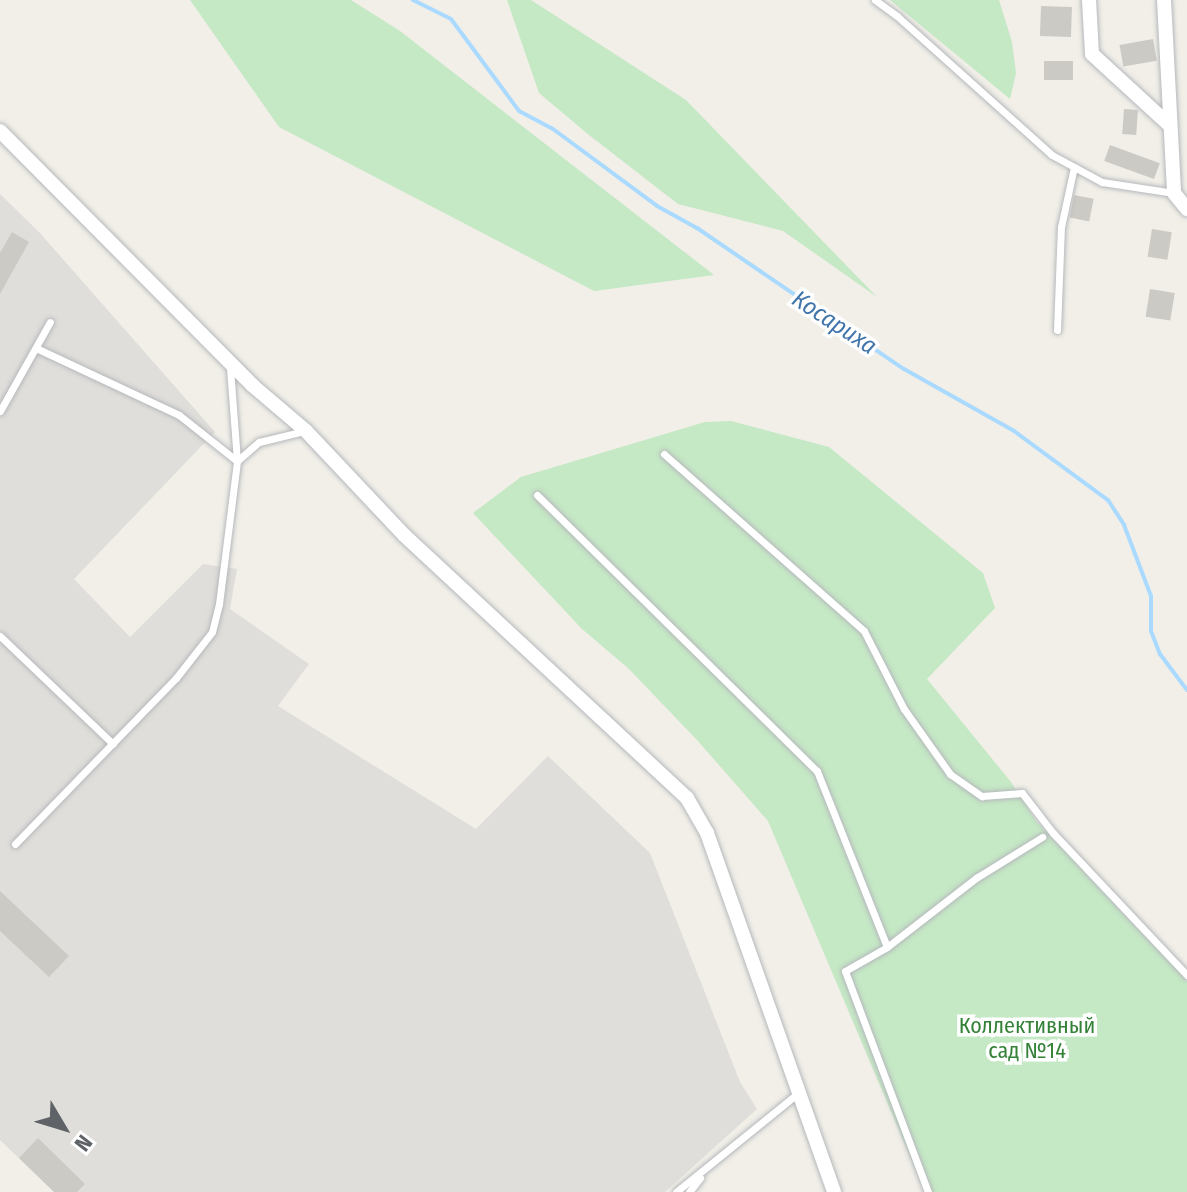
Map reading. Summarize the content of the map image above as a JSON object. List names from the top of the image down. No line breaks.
{"water":["Косариха"],"parks":["Коллективный сад №14"],"north":"bottom right"}
